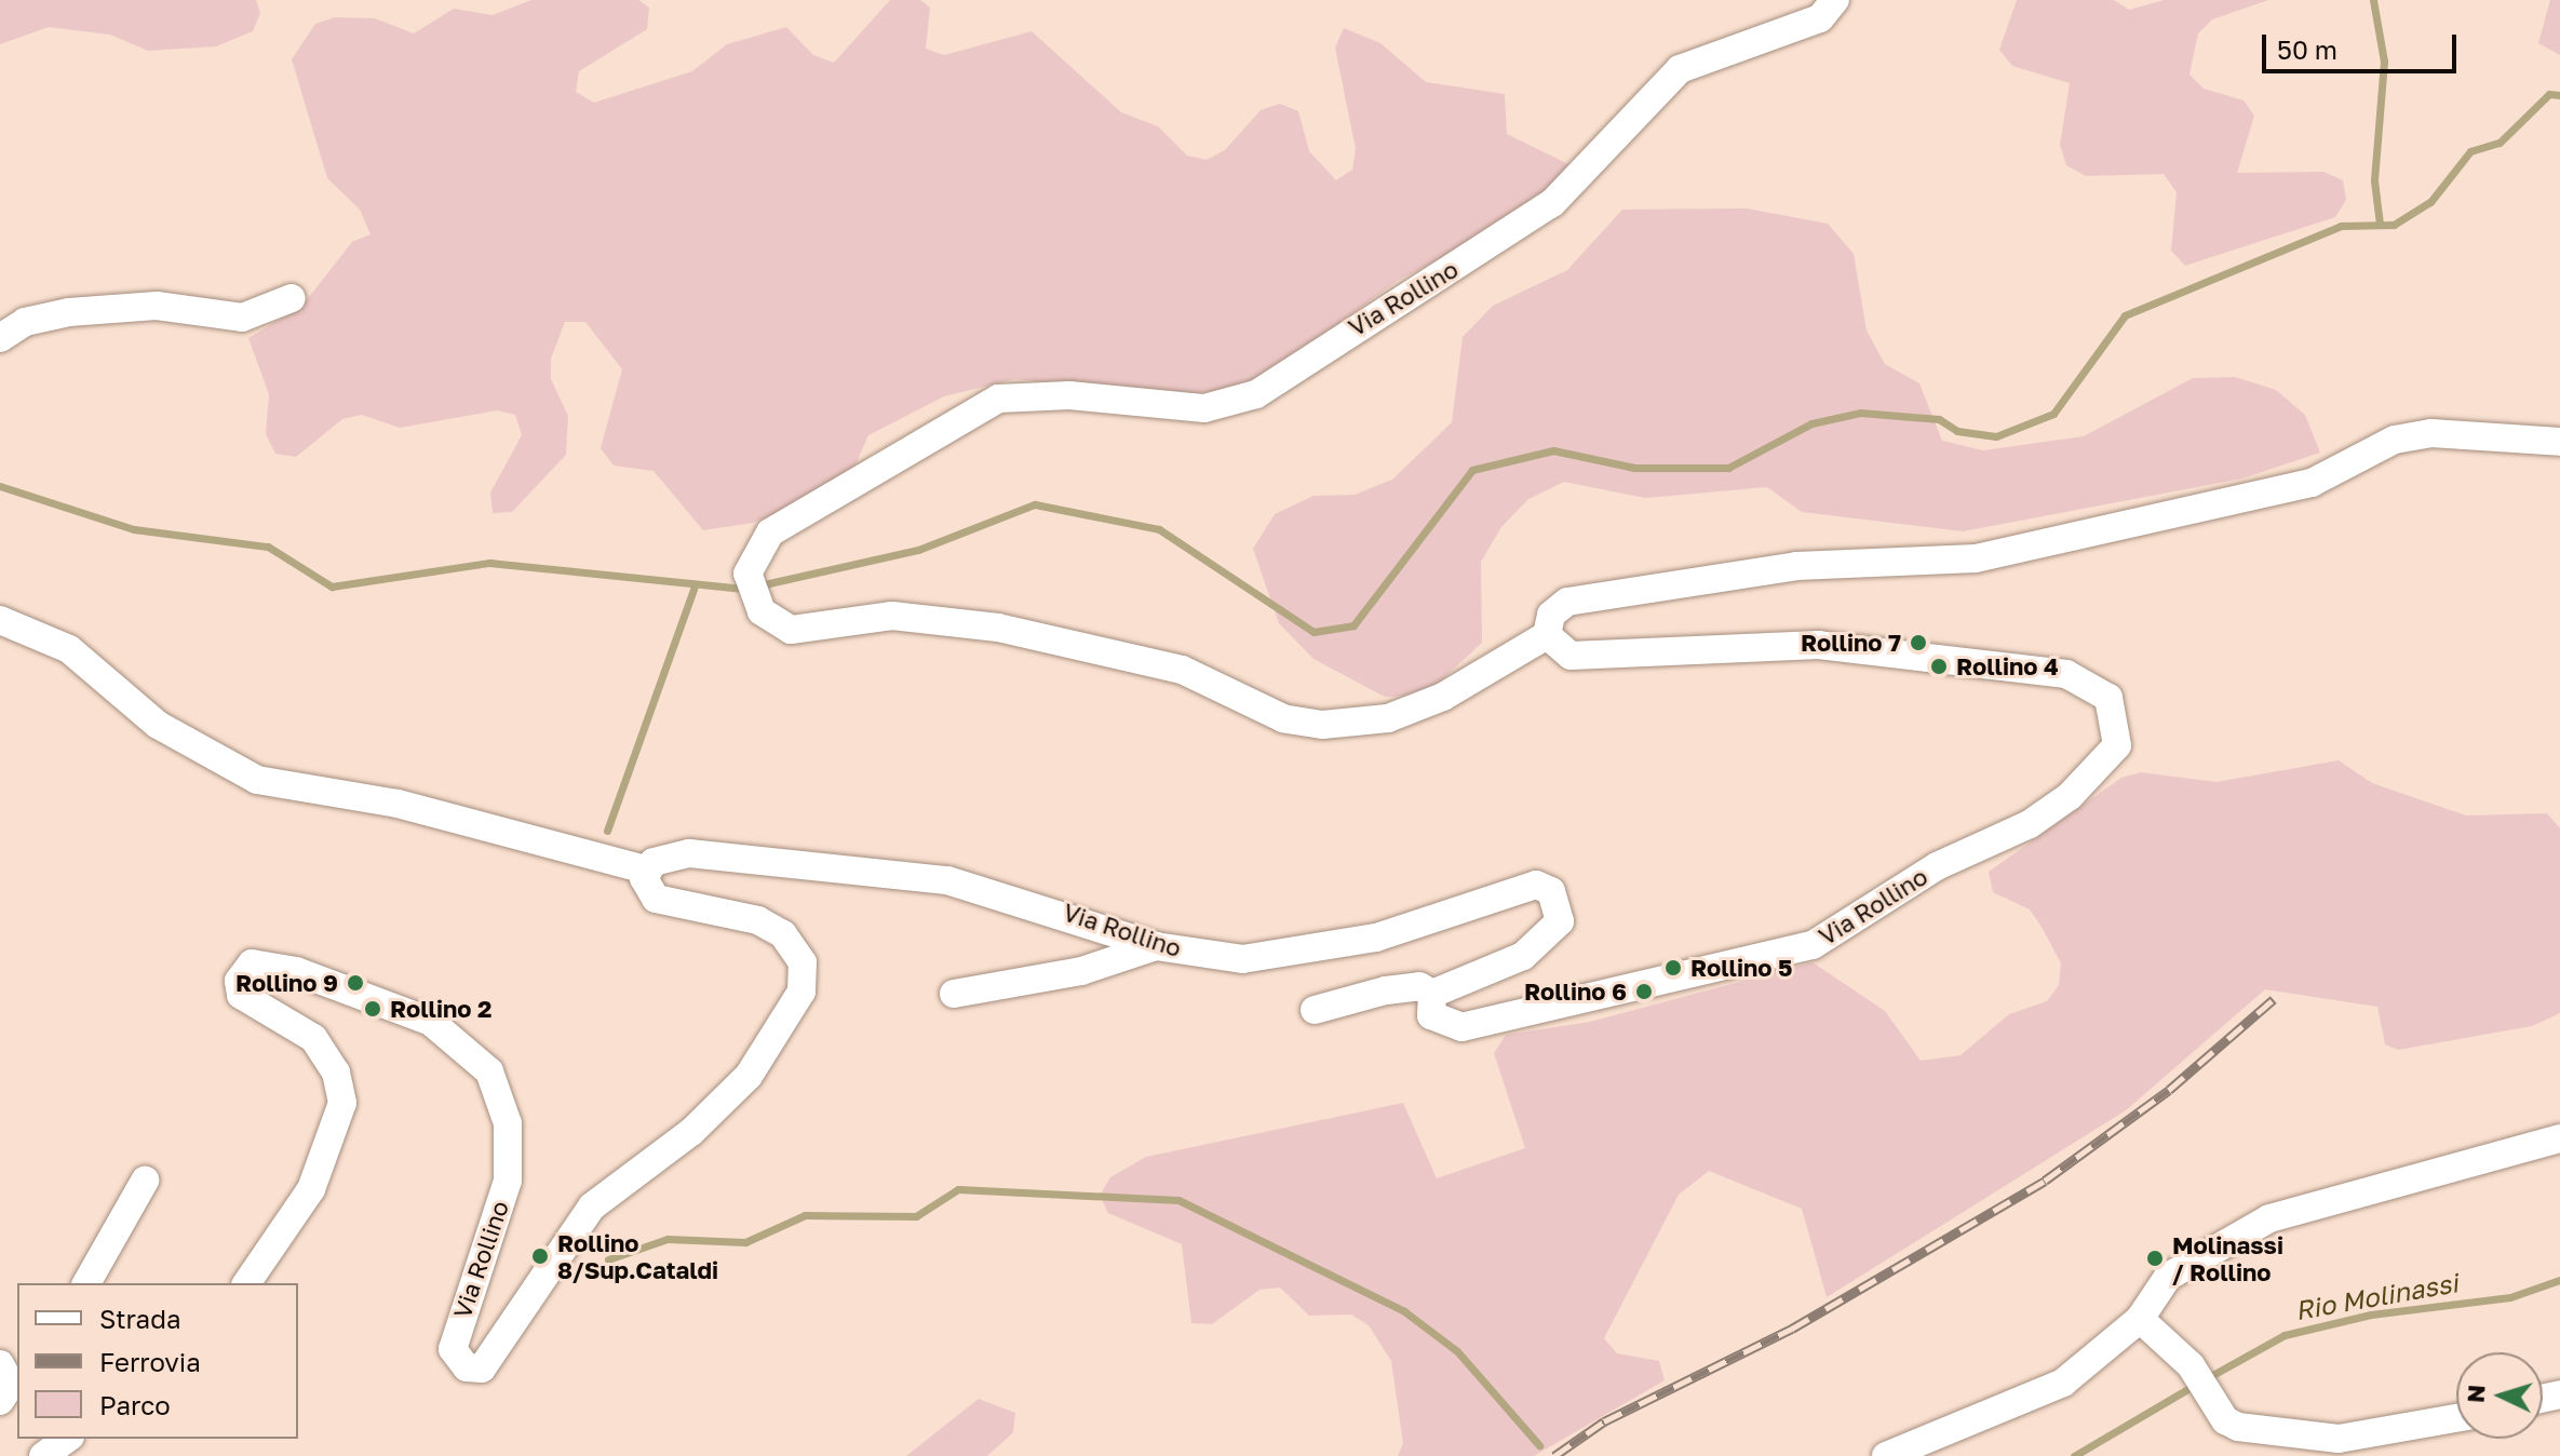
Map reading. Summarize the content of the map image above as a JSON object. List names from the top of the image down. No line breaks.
{"streets":{"street":["Via Rollino"]},"water":["Rio Molinassi"],"places":["Rollino 7","Rollino 4","Rollino 5","Rollino 9","Rollino 6","Rollino 2","Rollino 8/Sup.Cataldi","Molinassi / Rollino"],"legend":["Strada","Ferrovia","Parco"],"scale_bar":"50 m","north":"left"}
